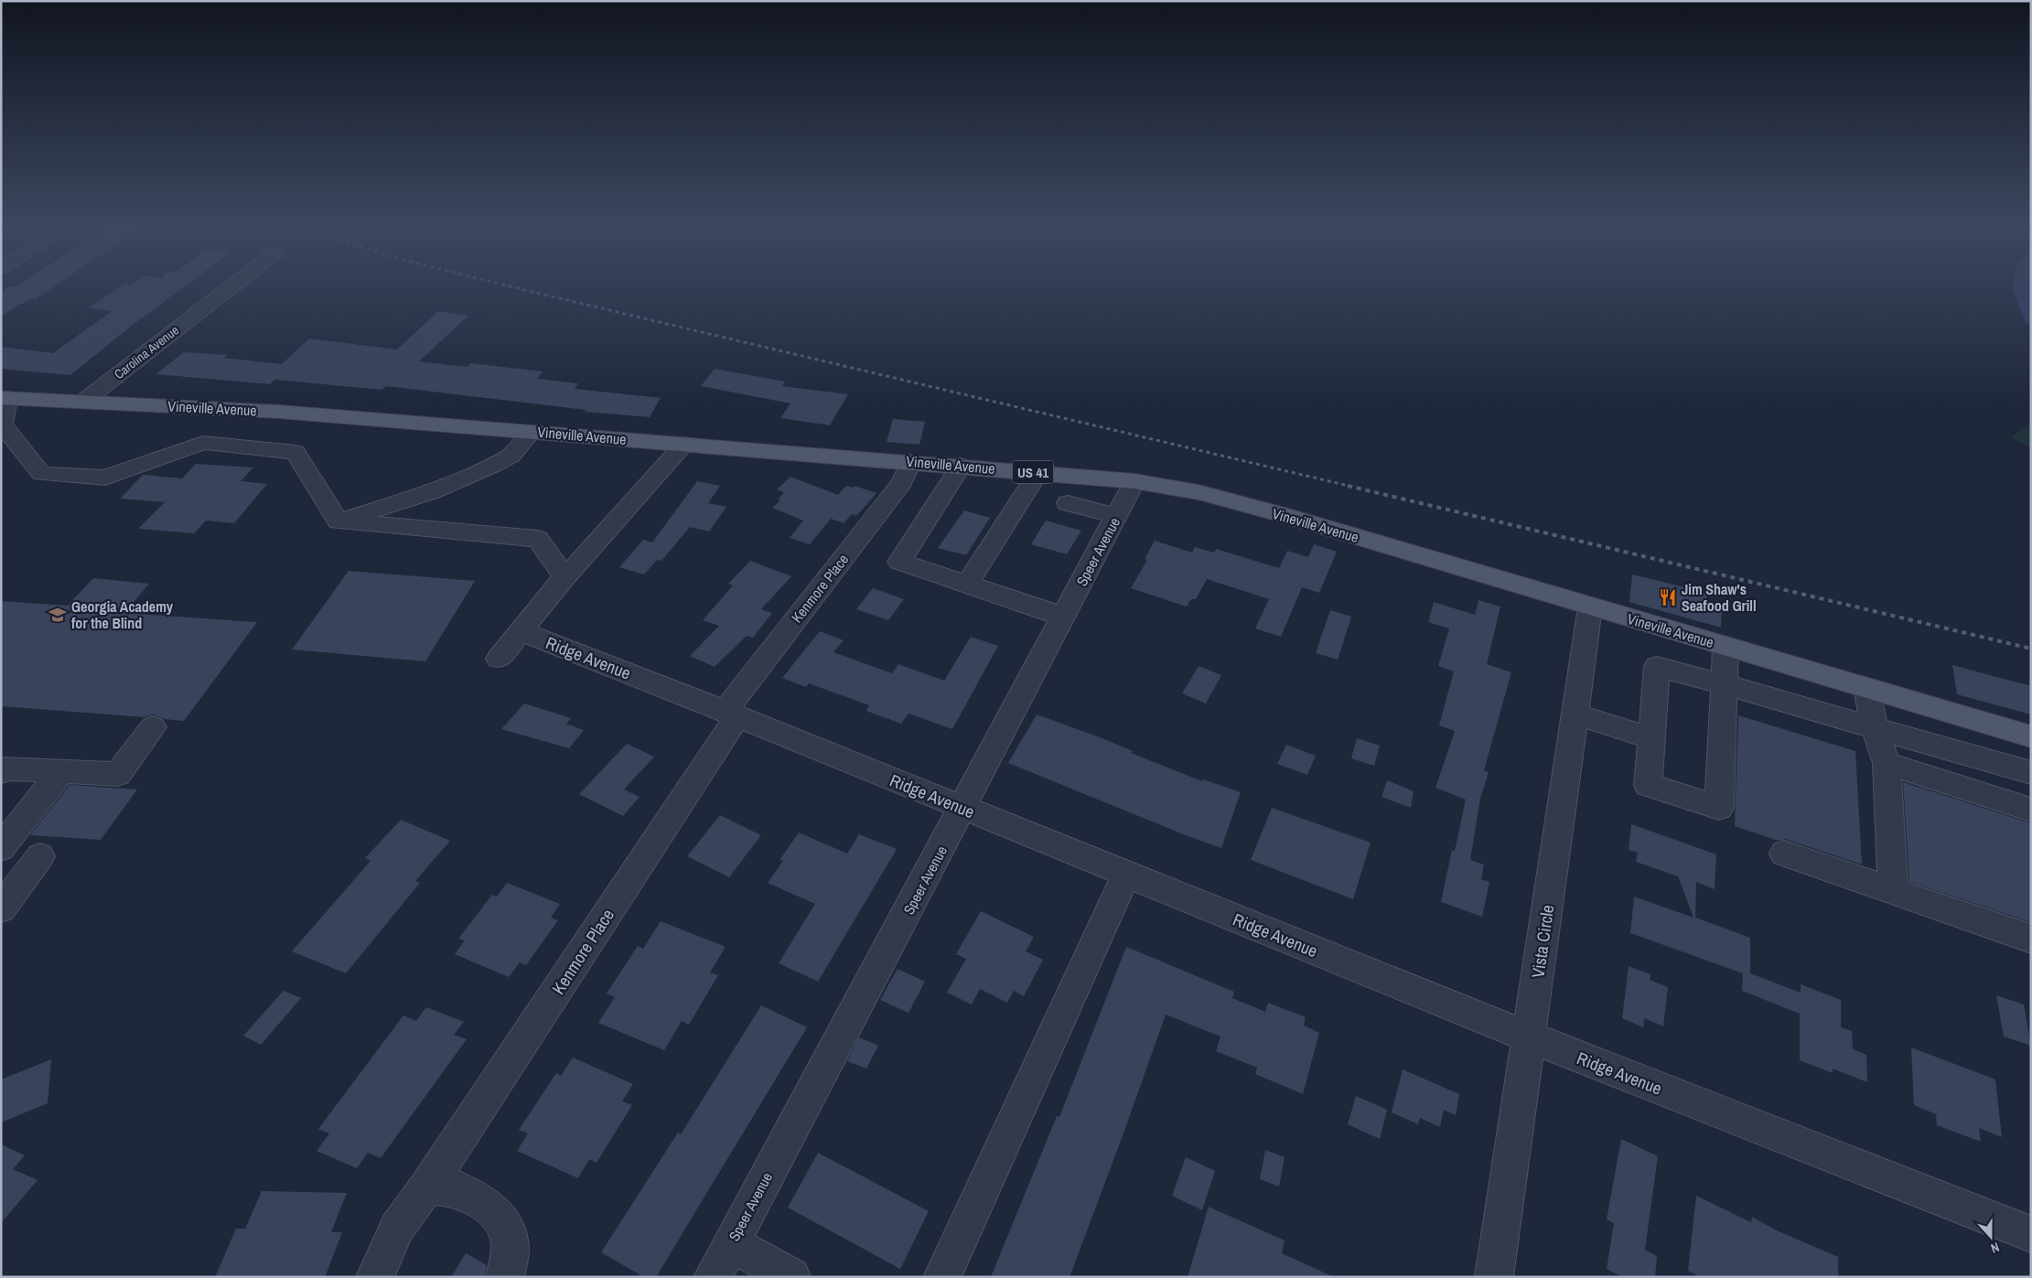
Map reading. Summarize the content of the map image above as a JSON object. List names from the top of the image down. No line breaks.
{"streets":{"main road":["Vineville Avenue","US 41"],"street":["Carolina Avenue","Speer Avenue","Kenmore Place","Ridge Avenue","Vista Circle"]},"crossings":[["Carolina Avenue","Vineville Avenue"],["Vineville Avenue","Speer Avenue"],["Vineville Avenue","Kenmore Place"],["Vineville Avenue","Vista Circle"],["Speer Avenue","Ridge Avenue"],["Kenmore Place","Ridge Avenue"],["Ridge Avenue","Vista Circle"]],"places":{"restaurant":["Jim Shaw's Seafood Grill"],"school or university":["Georgia Academy for the Blind"]},"north":"bottom"}
